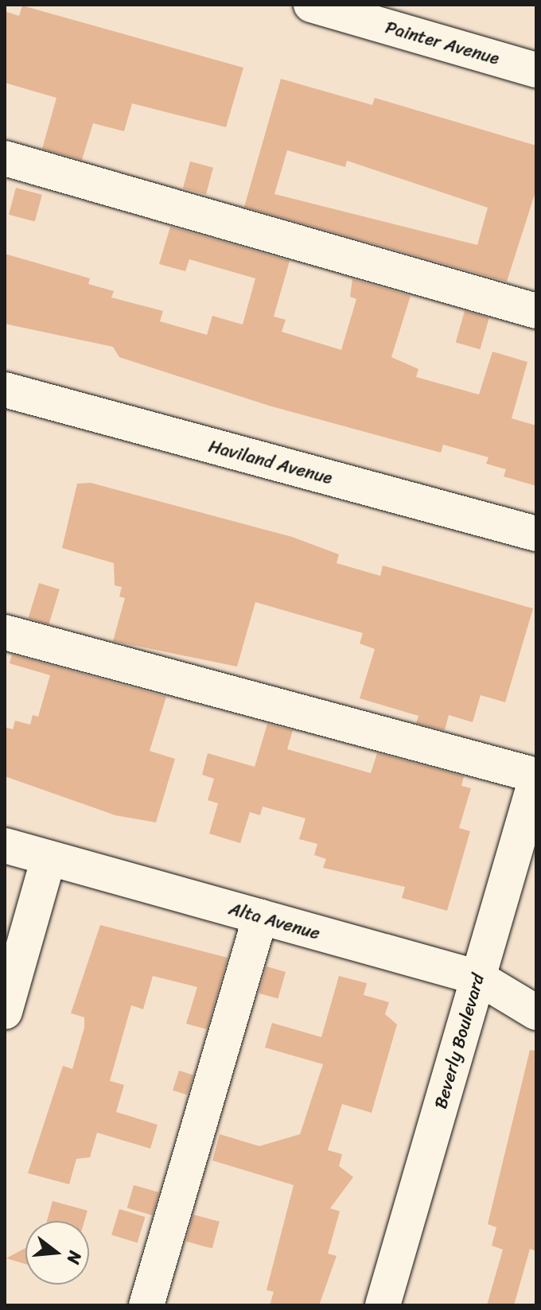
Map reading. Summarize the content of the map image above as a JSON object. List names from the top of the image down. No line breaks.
{"streets":{"street":["Painter Avenue","Haviland Avenue","Alta Avenue","Beverly Boulevard"]},"crossings":[["Alta Avenue","Beverly Boulevard"]],"north":"right"}
